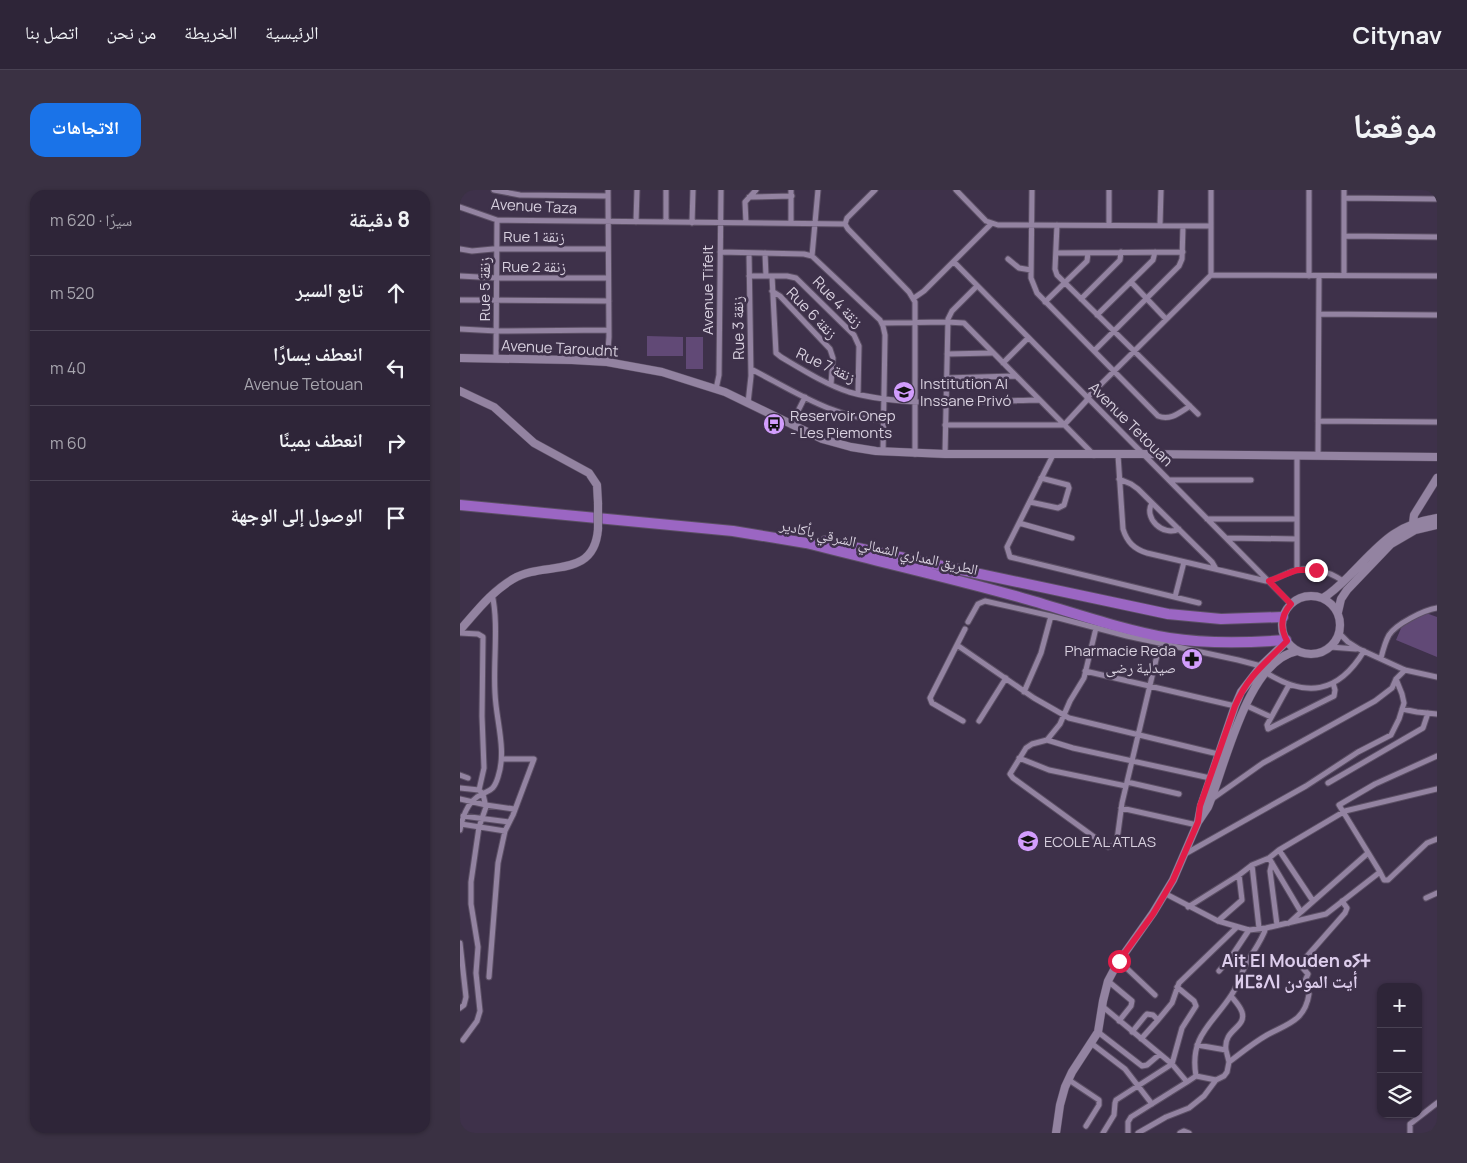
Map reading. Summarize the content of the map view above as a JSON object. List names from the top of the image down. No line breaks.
{"streets":{"highway":["الطريق المداري الشمالي الشرقي بأكادير"],"street":["Avenue Taza","Rue 1 زنقة","Rue 2 زنقة","Rue 5 زنقة","Avenue Tifelt","Rue 4 زنقة","Rue 6 زنقة","Rue 3 زنقة","Avenue Taroudnt","Rue 7 زنقة","Avenue Tetouan"]},"crossings":[["Avenue Taza","Rue 5 زنقة"],["Avenue Taza","Avenue Tifelt"],["Rue 1 زنقة","Rue 5 زنقة"],["Rue 2 زنقة","Rue 5 زنقة"],["Rue 5 زنقة","Avenue Taroudnt"],["Avenue Tifelt","Avenue Taroudnt"],["Rue 4 زنقة","Rue 3 زنقة"],["Rue 4 زنقة","Rue 7 زنقة"],["Rue 6 زنقة","Rue 7 زنقة"],["Rue 3 زنقة","Avenue Taroudnt"],["Avenue Taroudnt","Avenue Tetouan"],["Avenue Tetouan","الطريق المداري الشمالي الشرقي بأكادير"]],"districts":["Ait El Mouden ⴰⵢⵜ ⵍⵎⵓⴷⵏ أيت المودن"],"places":{"school or university":["Institution Al Inssane Privó","ECOLE AL ATLAS"],"bus stop":["Reservoir Onep - Les Piemonts"],"pharmacy":["Pharmacie Reda صيدلية رضى"]},"page":{"header":"Citynav","nav":["الرئيسية","الخريطة","من نحن","اتصل بنا"],"title":"موقعنا","buttons":"الاتجاهات","heading":["8 دقيقة","سيرًا · 620 m"],"list":[["تابع السير","520 m"],["انعطف يسارًا","Avenue Tetouan","40 m"],["انعطف يمينًا","60 m"],"الوصول إلى الوجهة"],"map_buttons":["+","−"]}}
